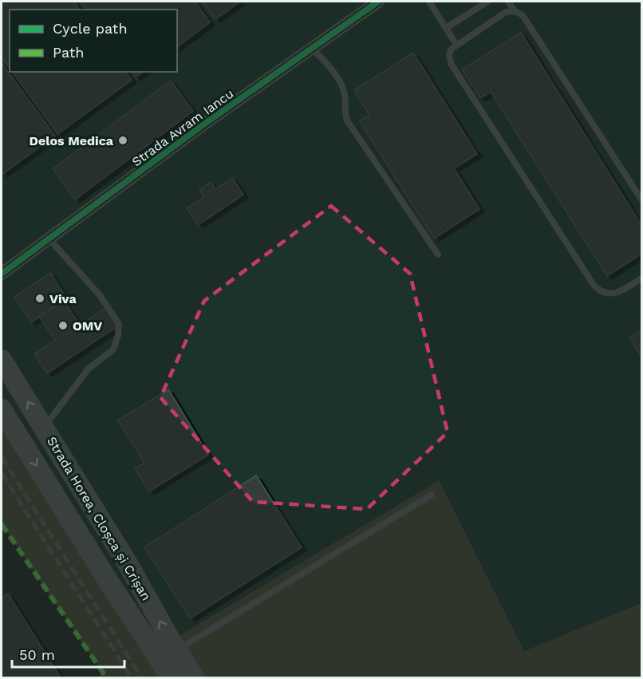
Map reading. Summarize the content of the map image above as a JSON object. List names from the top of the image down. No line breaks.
{"streets":{"main road":["Strada Horea, Cloșca și Crișan"],"street":["Strada Avram Iancu"]},"places":["Delos Medica","Viva","OMV"],"legend":["Cycle path","Path"],"scale_bar":"50 m"}
